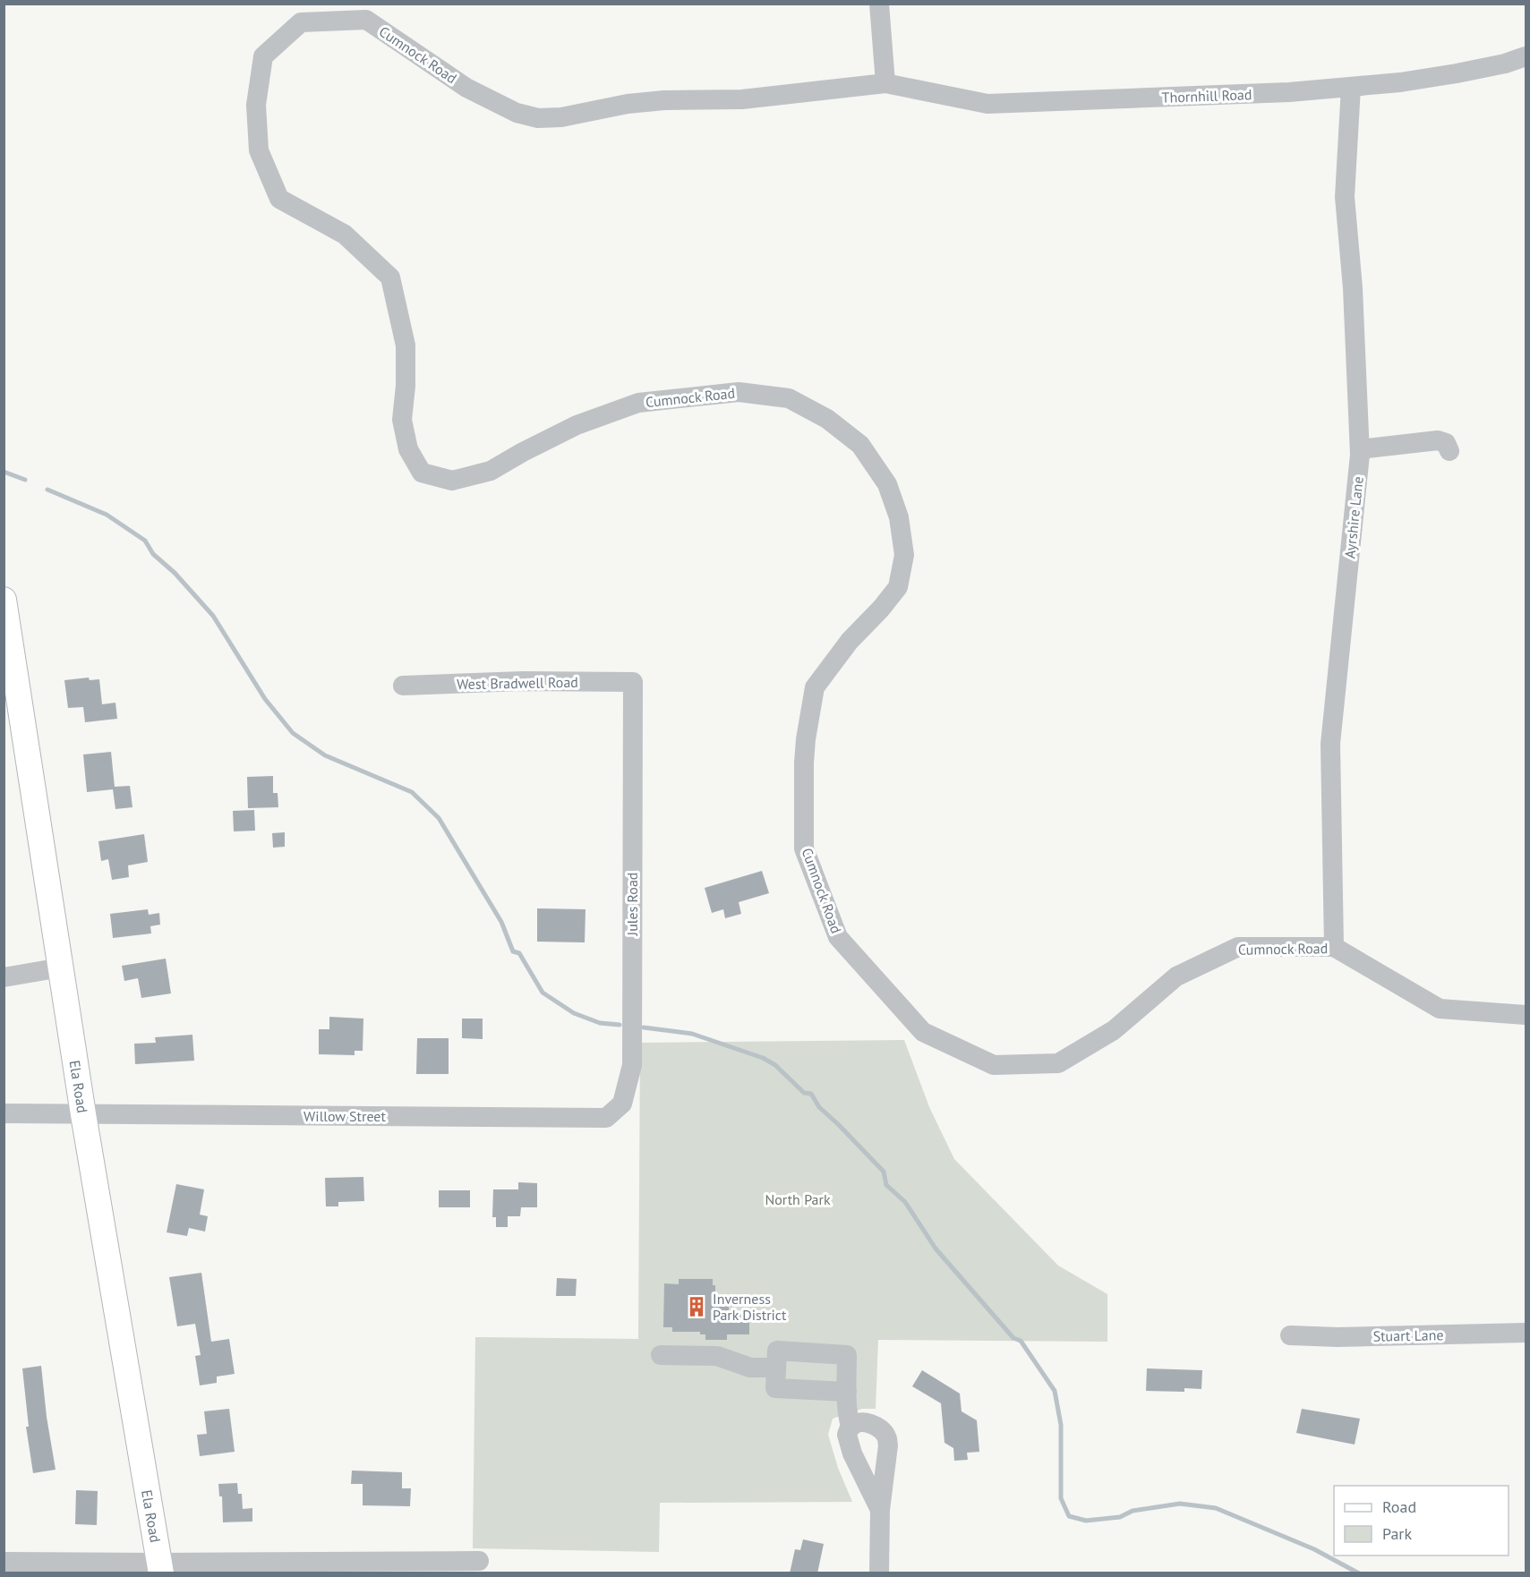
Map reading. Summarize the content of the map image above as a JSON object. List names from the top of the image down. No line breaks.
{"streets":{"main road":["Ela Road"],"street":["Cumnock Road","Thornhill Road","Ayrshire Lane","West Bradwell Road","Jules Road","Willow Street","Stuart Lane"]},"crossings":[["Cumnock Road","Thornhill Road"],["Cumnock Road","Ayrshire Lane"],["Thornhill Road","Ayrshire Lane"],["West Bradwell Road","Jules Road"],["Jules Road","Willow Street"],["Ela Road","Willow Street"]],"parks":["North Park"],"places":{"building":["Inverness Park District"]},"legend":["Road","Park"]}
